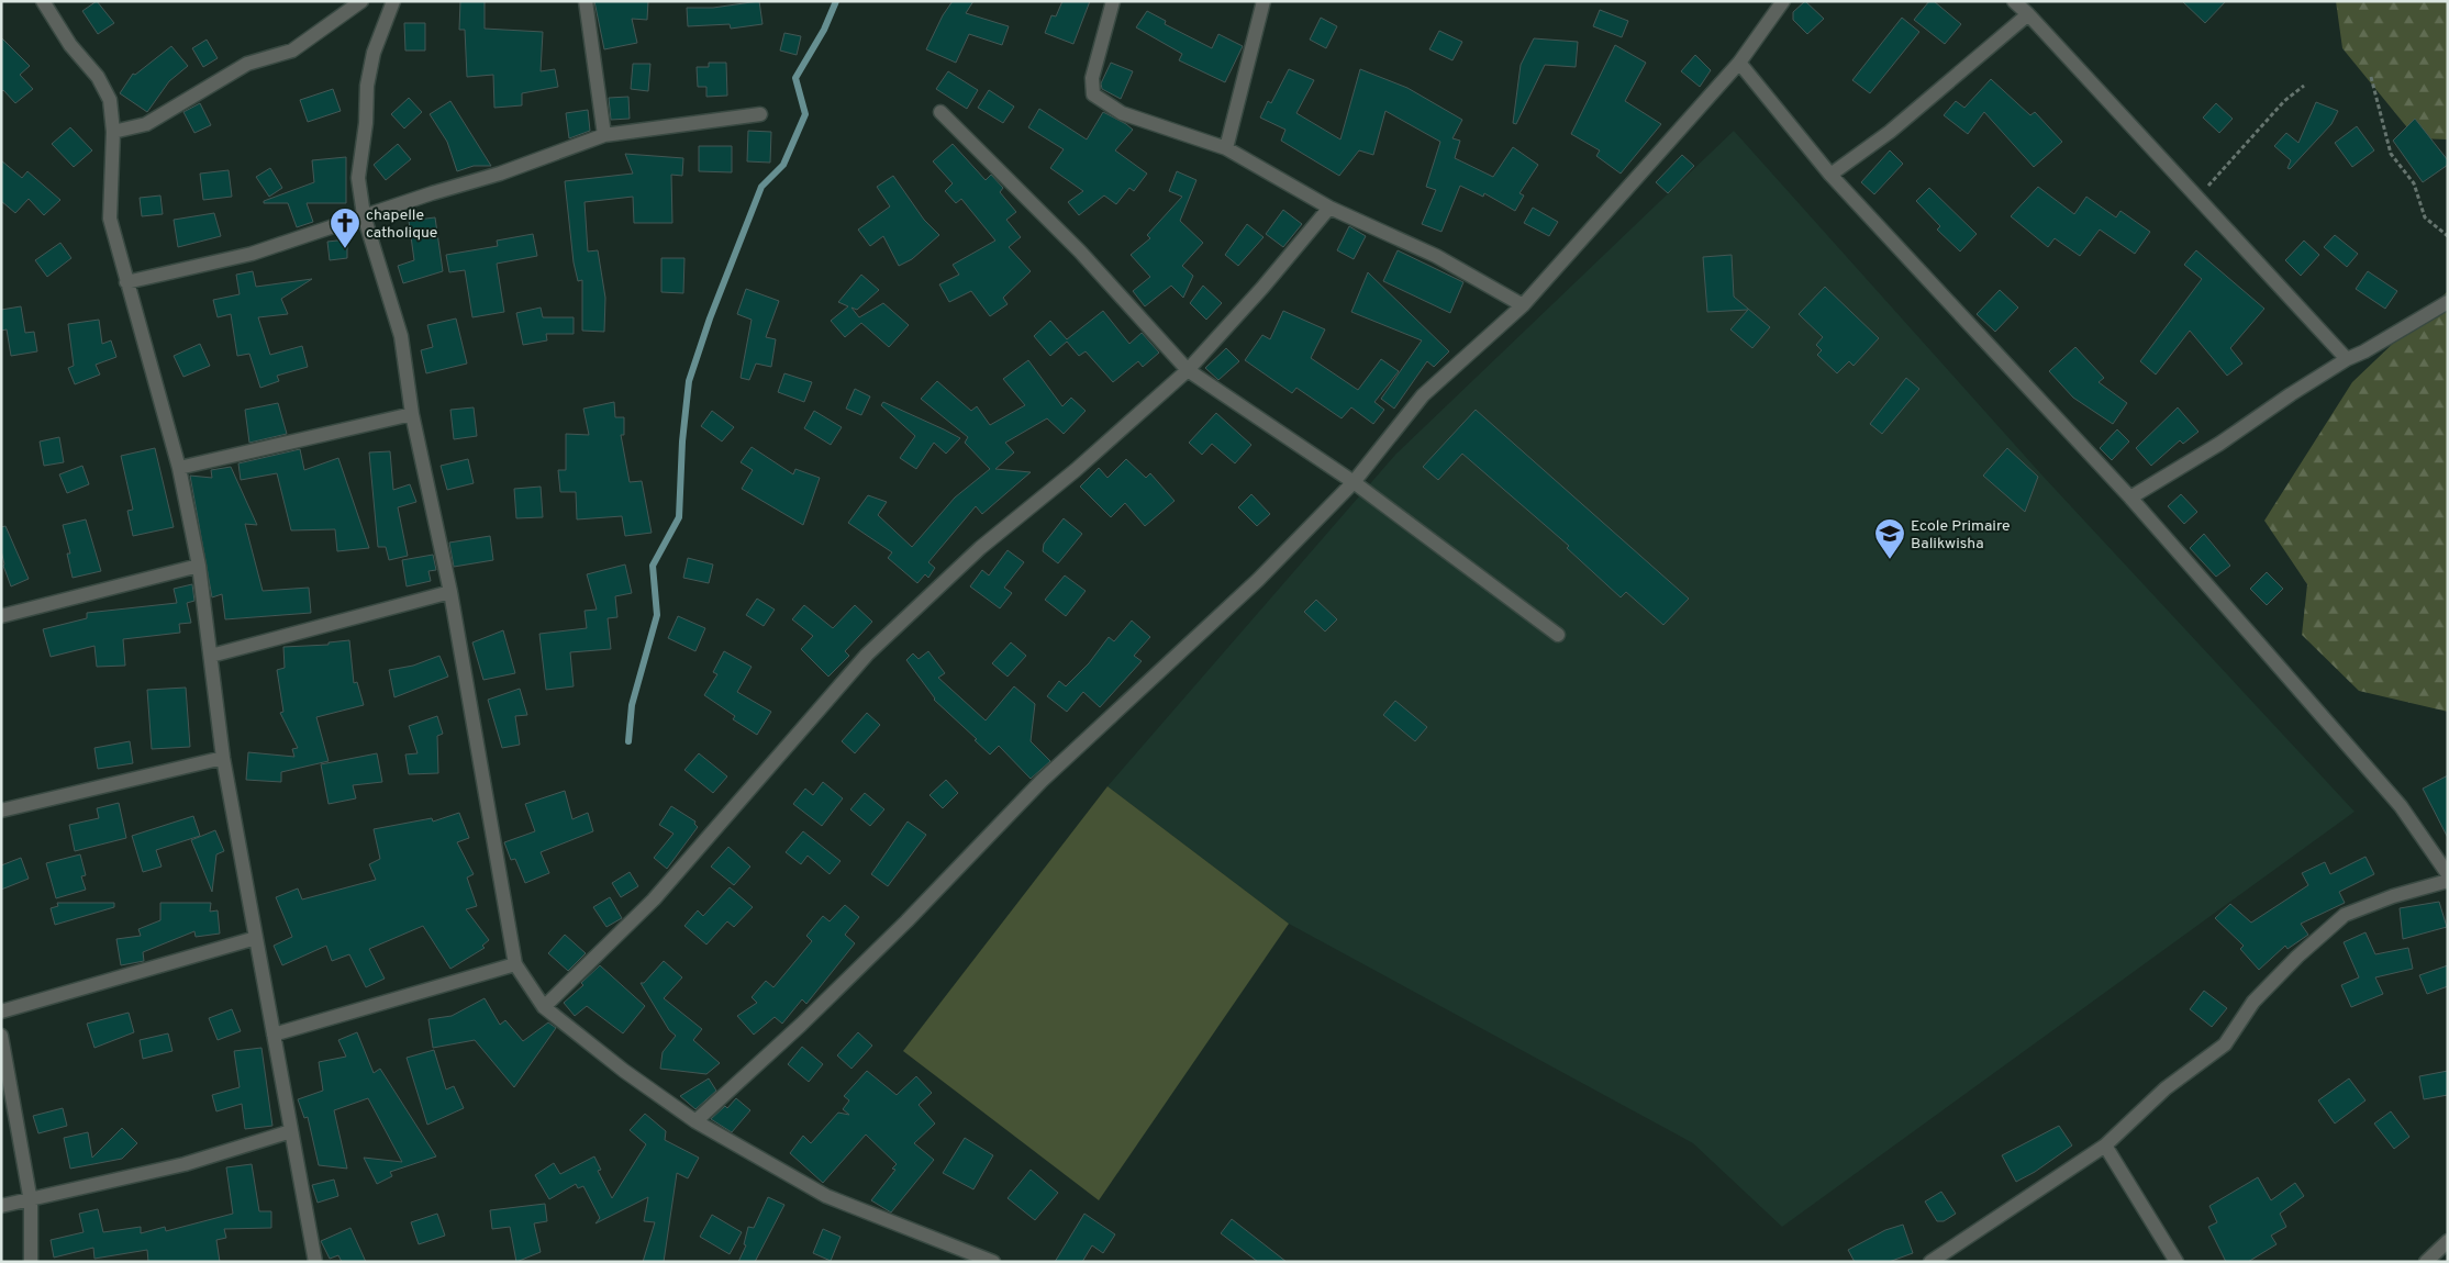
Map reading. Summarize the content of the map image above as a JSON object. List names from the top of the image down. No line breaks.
{"places":{"church":["chapelle catholique"],"school or university":["Ecole Primaire Balikwisha"]}}
